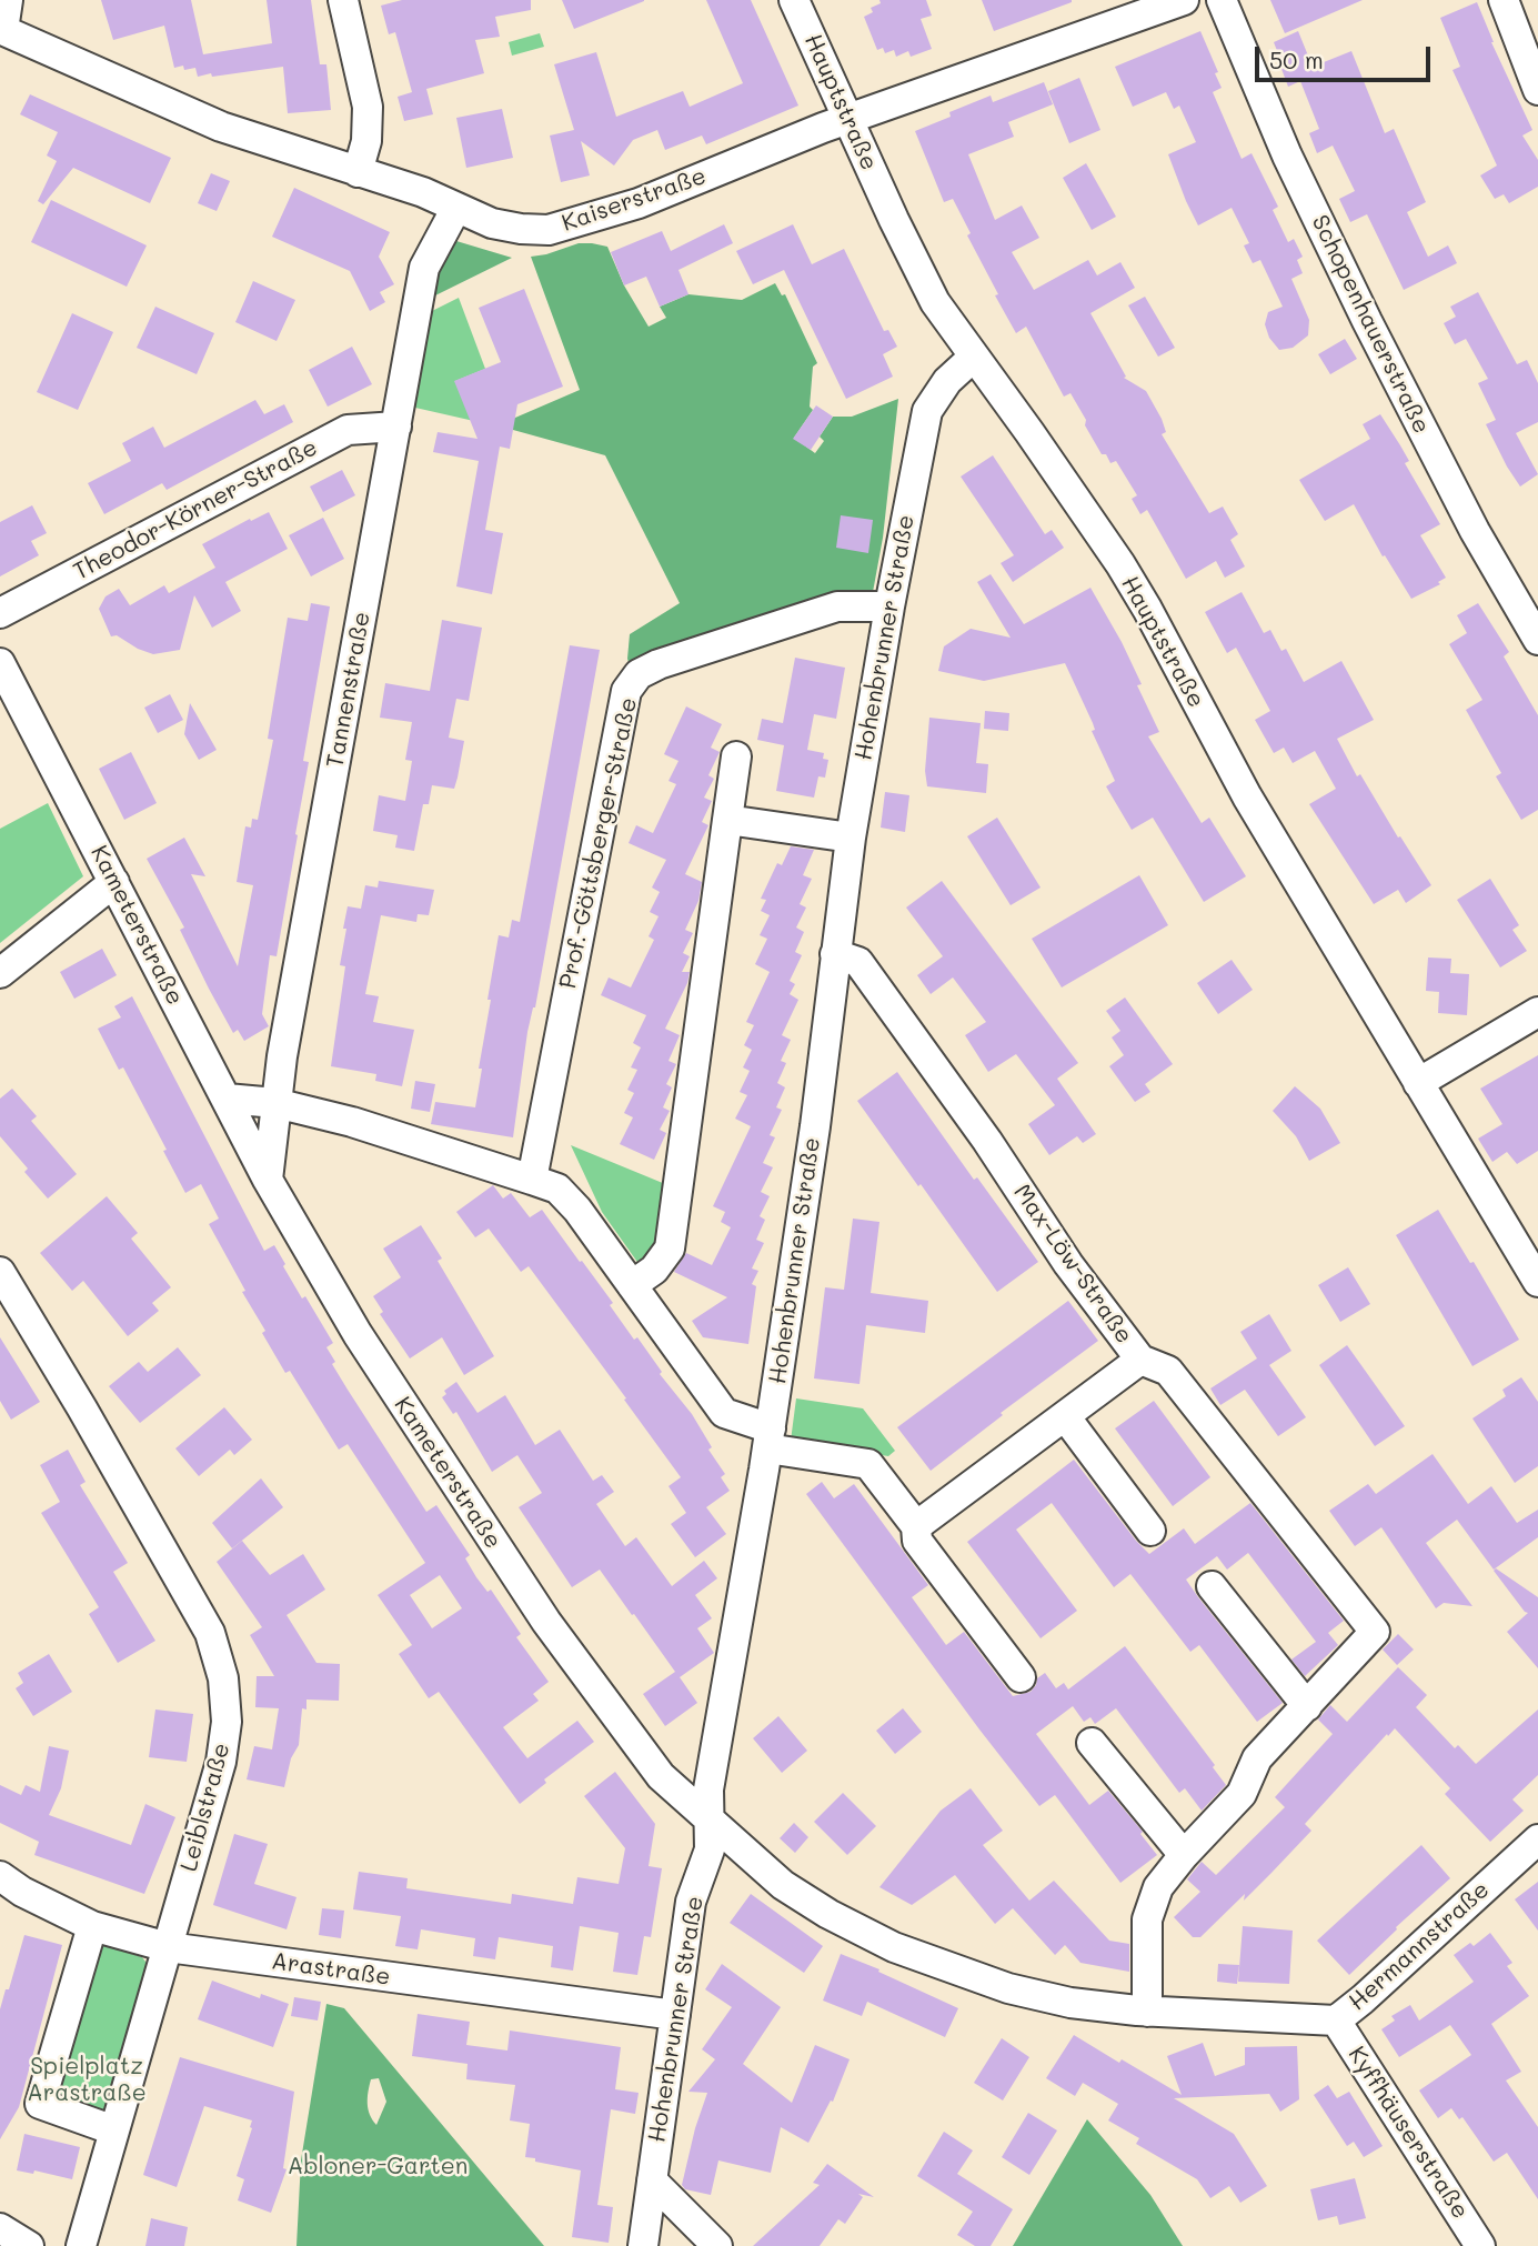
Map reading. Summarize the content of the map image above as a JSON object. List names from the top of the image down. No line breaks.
{"streets":{"street":["Hauptstraße","Kaiserstraße","Schopenhauerstraße","Theodor-Körner-Straße","Hohenbrunner Straße","Tannenstraße","Prof.-Göttsberger-Straße","Kameterstraße","Max-Löw-Straße","Leiblstraße","Hermannstraße","Arastraße","Kyffhäuserstraße"]},"crossings":[["Hauptstraße","Kaiserstraße"],["Hauptstraße","Hohenbrunner Straße"],["Kaiserstraße","Tannenstraße"],["Theodor-Körner-Straße","Tannenstraße"],["Hohenbrunner Straße","Prof.-Göttsberger-Straße"],["Hohenbrunner Straße","Kameterstraße"],["Hohenbrunner Straße","Max-Löw-Straße"],["Hohenbrunner Straße","Arastraße"],["Tannenstraße","Kameterstraße"],["Kameterstraße","Max-Löw-Straße"],["Kameterstraße","Hermannstraße"],["Max-Löw-Straße","Hermannstraße"],["Leiblstraße","Arastraße"],["Hermannstraße","Kyffhäuserstraße"]],"parks":["Spielplatz Arastraße","Abloner-Garten"],"scale_bar":"50 m"}
